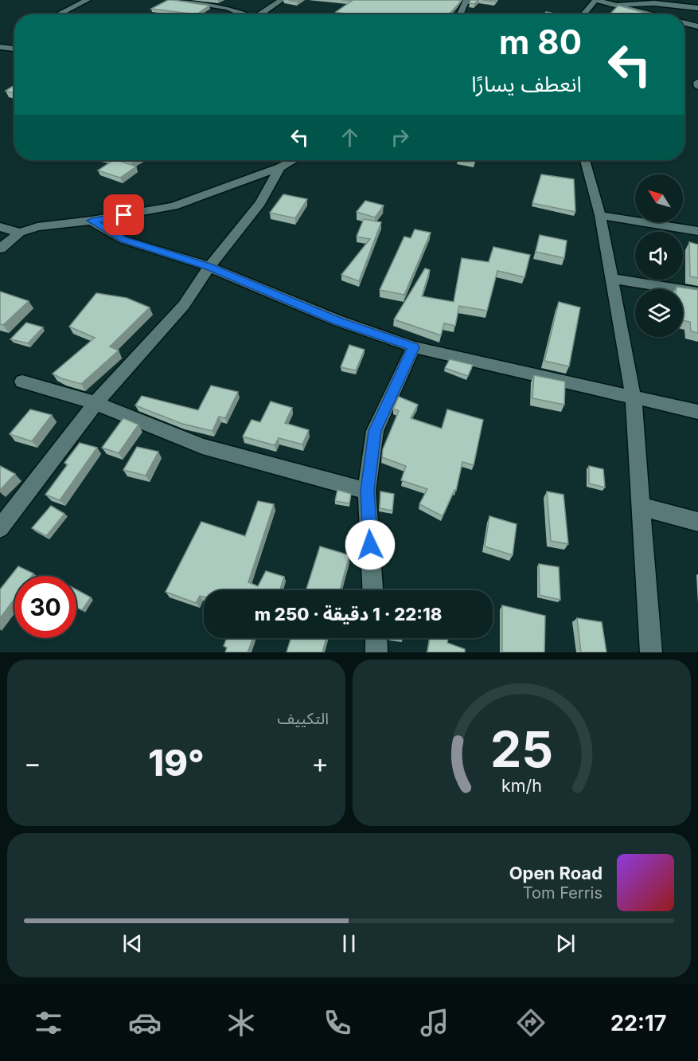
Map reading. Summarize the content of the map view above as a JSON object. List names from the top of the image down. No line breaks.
{"north":"top left","page":{"turn":["80 m","انعطف يسارًا"],"limit":"30","trip":"22:18 · 1 دقيقة · 250 m","tile":"التكييف","heat":["−","19°","+"],"song":["Open Road","Tom Ferris"],"tabs":"22:17","gauge":["25","km/h"]}}
